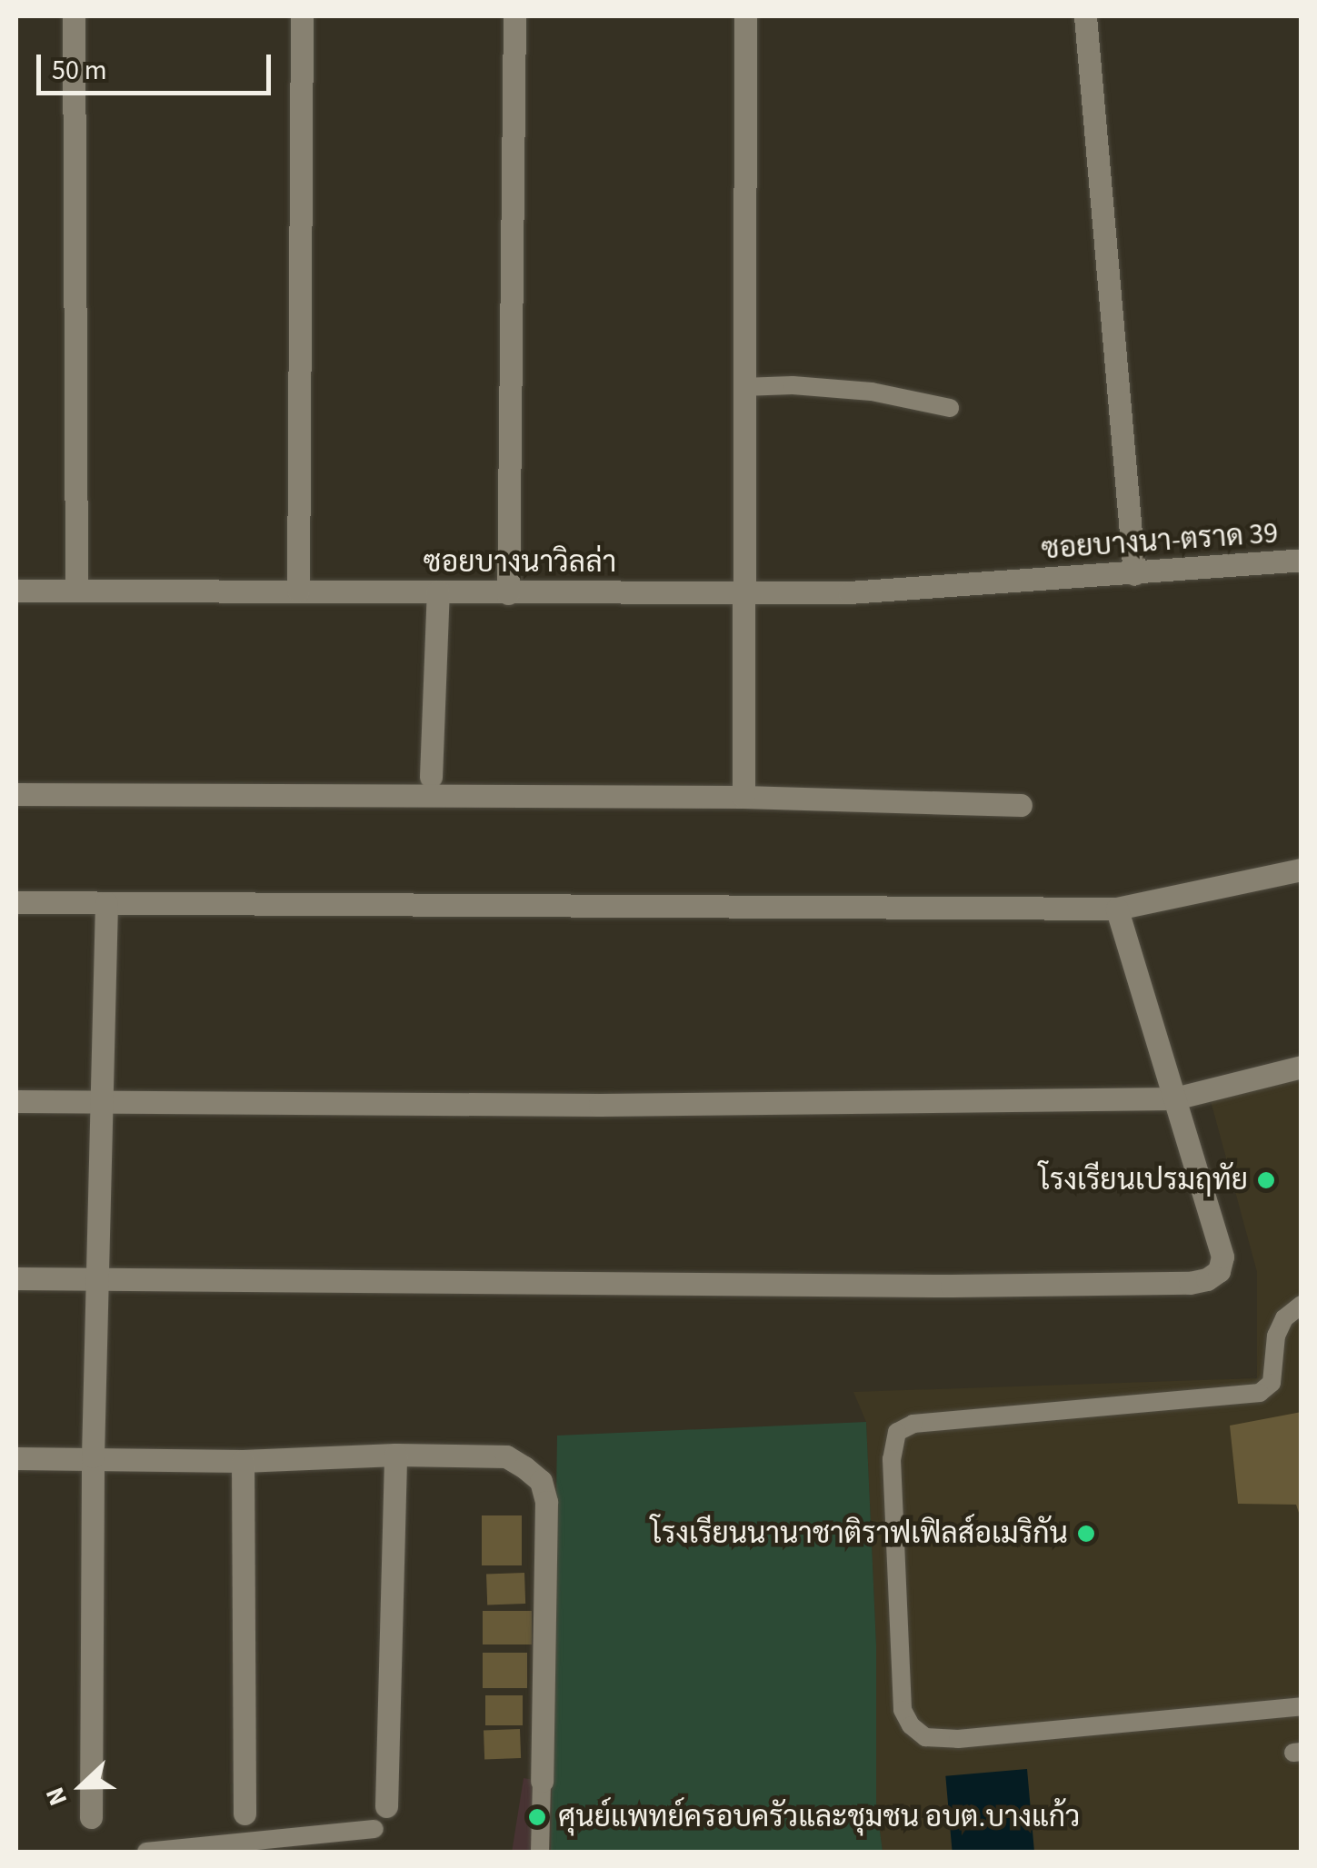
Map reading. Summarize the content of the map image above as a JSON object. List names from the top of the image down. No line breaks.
{"streets":{"street":["ซอยบางนา-ตราด 39","ซอยบางนาวิลล่า"]},"crossings":[["ซอยบางนา-ตราด 39","ซอยบางนาวิลล่า"]],"places":["โรงเรียนเปรมฤทัย","โรงเรียนนานาชาติราฟเฟิลส์อเมริกัน","ศุนย์แพทย์ครอบครัวและชุมชน อบต.บางแก้ว"],"scale_bar":"50 m","north":"left"}
